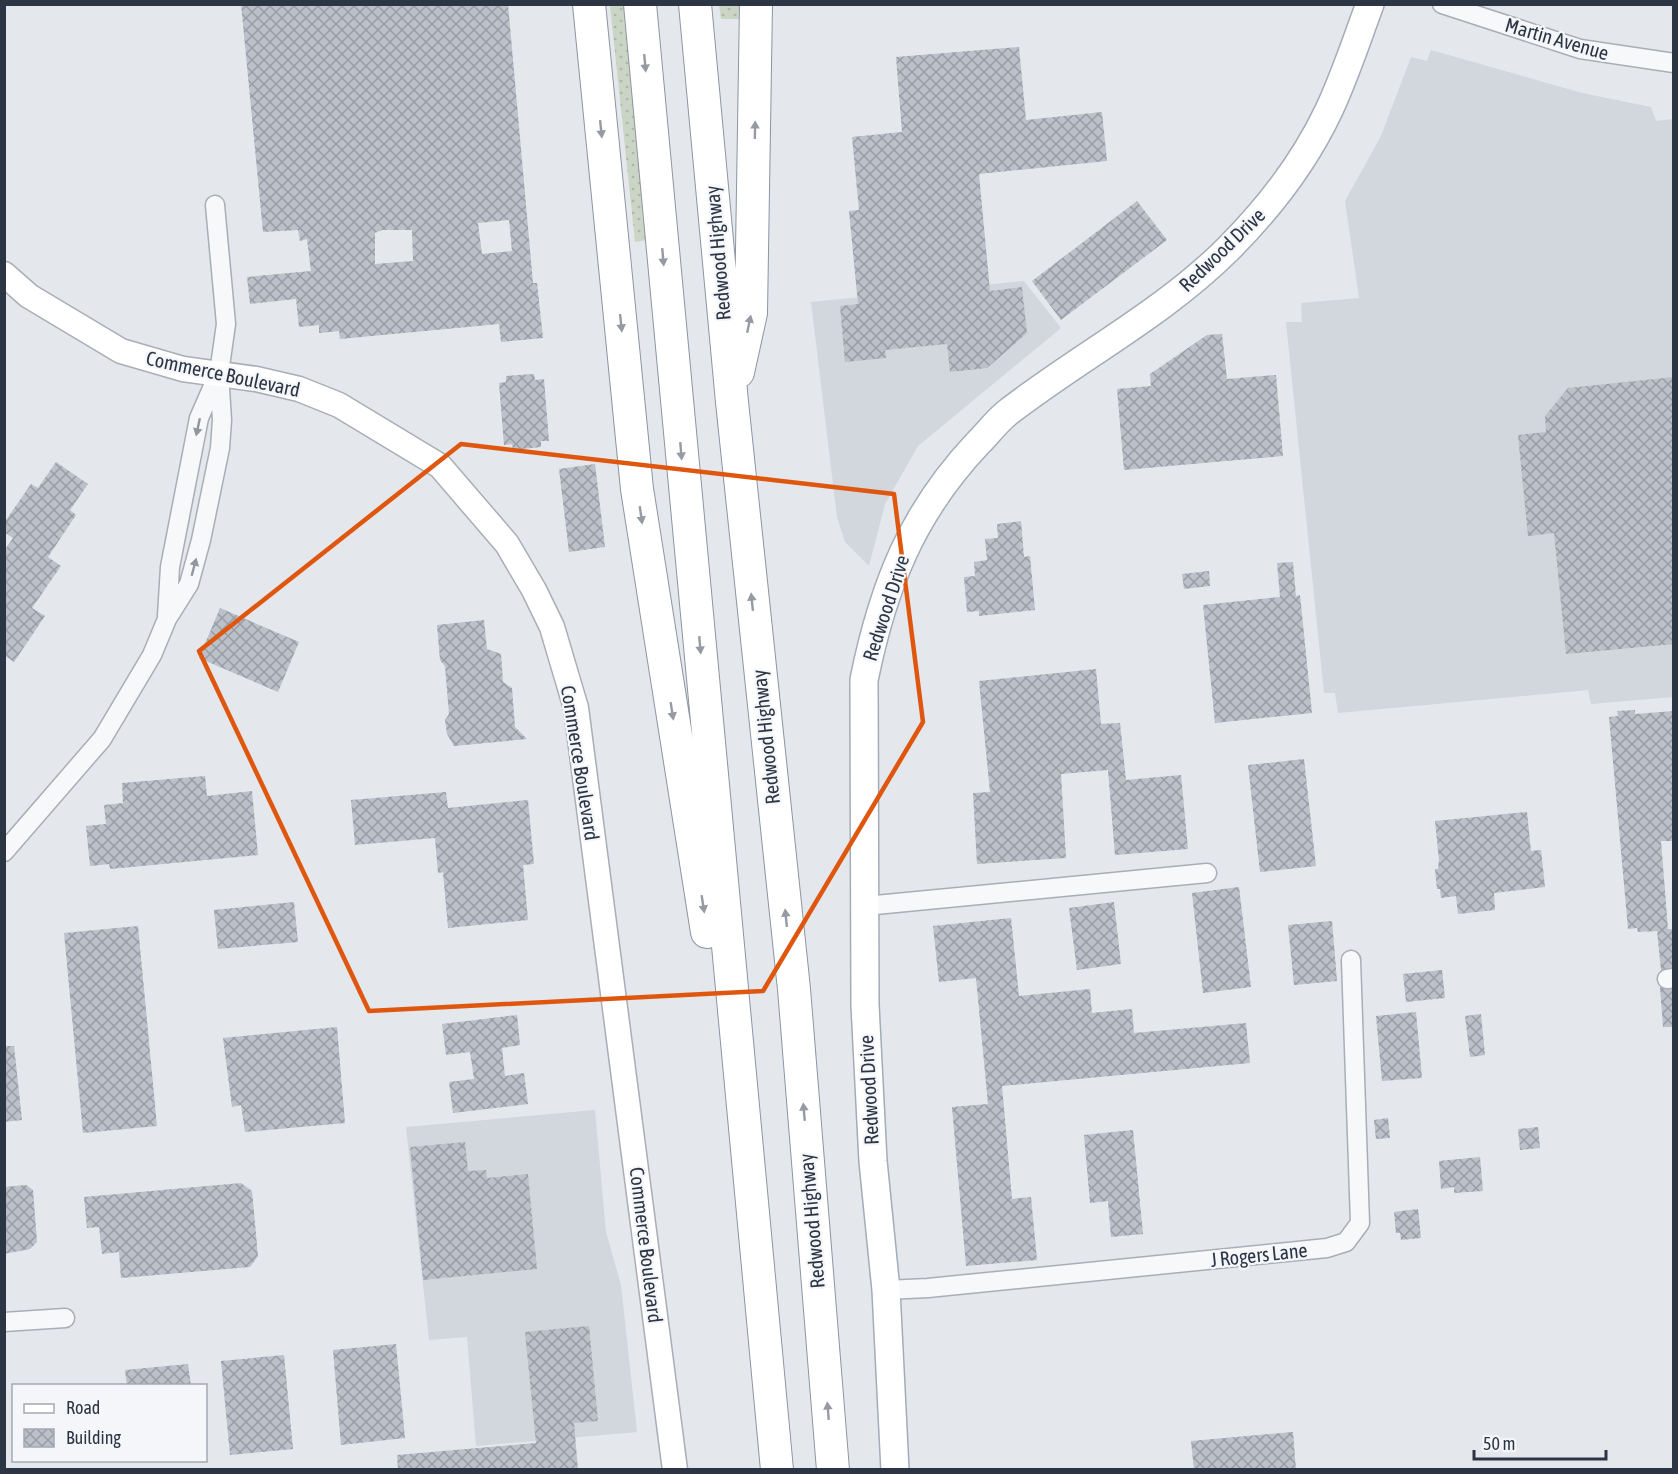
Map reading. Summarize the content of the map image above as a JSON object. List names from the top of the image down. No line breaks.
{"streets":{"highway":["Redwood Highway"],"main road":["Redwood Drive"],"street":["Martin Avenue","Commerce Boulevard","J Rogers Lane"]},"crossings":[["Redwood Drive","J Rogers Lane"]],"legend":["Road","Building"],"scale_bar":"50 m"}
